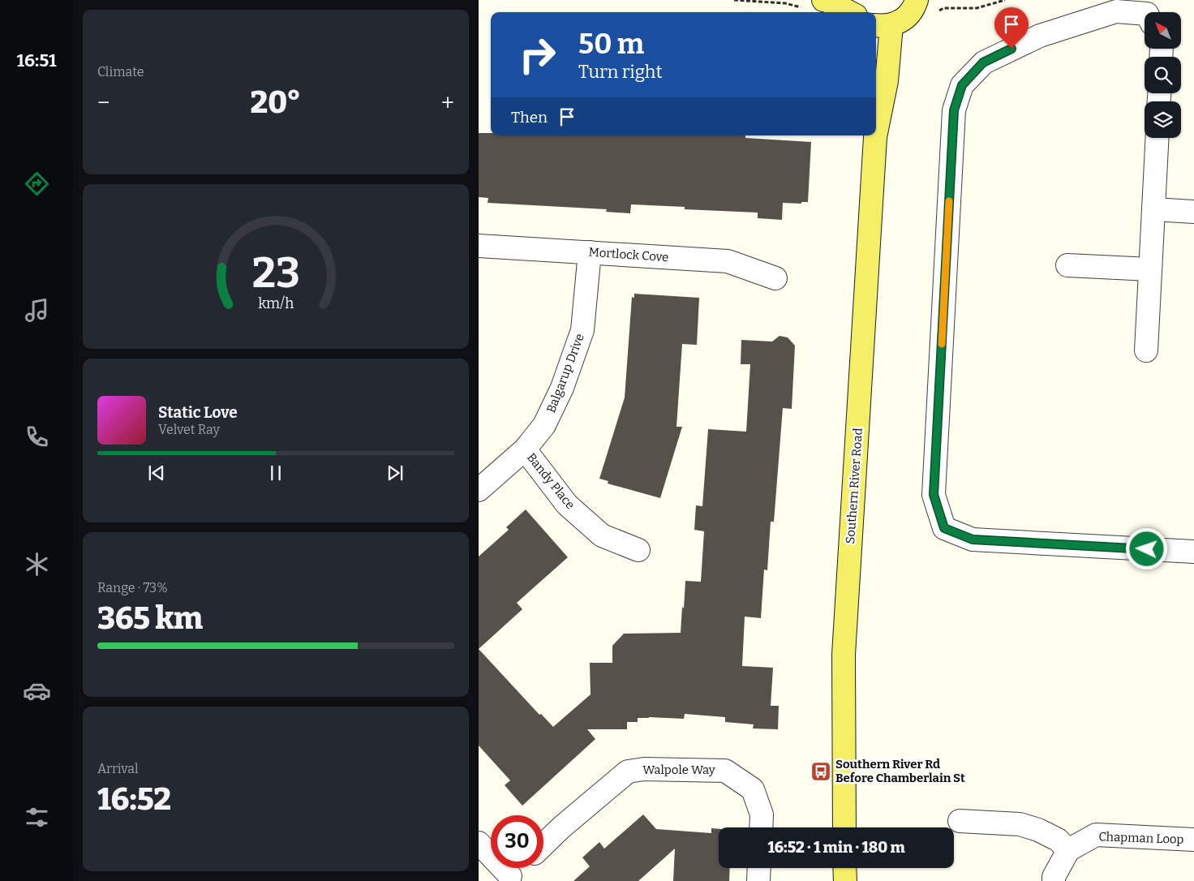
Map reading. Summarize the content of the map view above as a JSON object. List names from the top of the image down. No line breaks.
{"streets":{"main road":["Southern River Road"],"street":["Mortlock Cove","Balgarup Drive","Bandy Place","Walpole Way","Chapman Loop"]},"crossings":[["Mortlock Cove","Balgarup Drive"],["Balgarup Drive","Bandy Place"]],"places":{"bus stop":["Southern River Rd Before Chamberlain St"]},"north":"top left","page":{"tabs":"16:51","tile":["Climate",["Range · 73%","365 km"],["Arrival","16:52"]],"turn":["50 m","Turn right"],"heat":["−","20°","+"],"then":"Then","song":["Static Love","Velvet Ray"],"limit":"30","trip":"16:52 · 1 min · 180 m","gauge":["23","km/h"]}}
